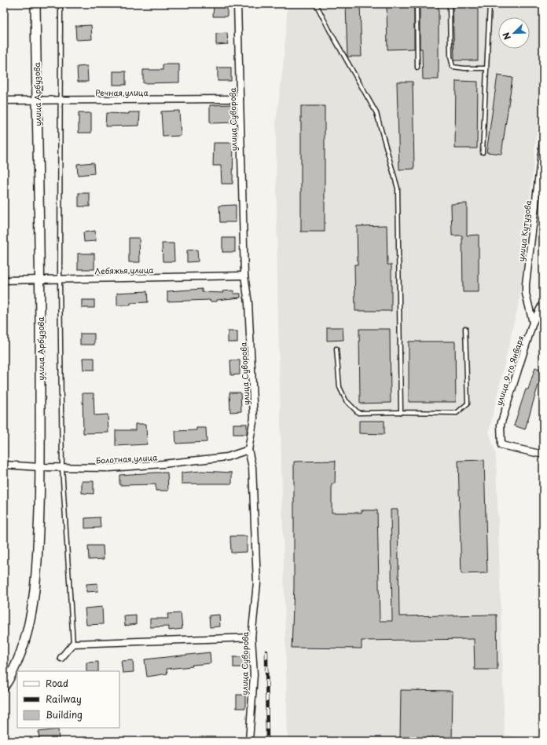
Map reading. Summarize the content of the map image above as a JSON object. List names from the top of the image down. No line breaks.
{"streets":{"street":["Речная улица","улица Арбузова","улица Суворова","улица Кутузова","Лебяжья улица","улица 9-го Января","Болотная улица"]},"crossings":[["Речная улица","улица Арбузова"],["Речная улица","улица Суворова"],["улица Арбузова","Лебяжья улица"],["улица Арбузова","Болотная улица"],["улица Суворова","Лебяжья улица"],["улица Суворова","Болотная улица"],["улица Кутузова","улица 9-го Января"]],"legend":["Road","Railway","Building"],"north":"bottom left"}
